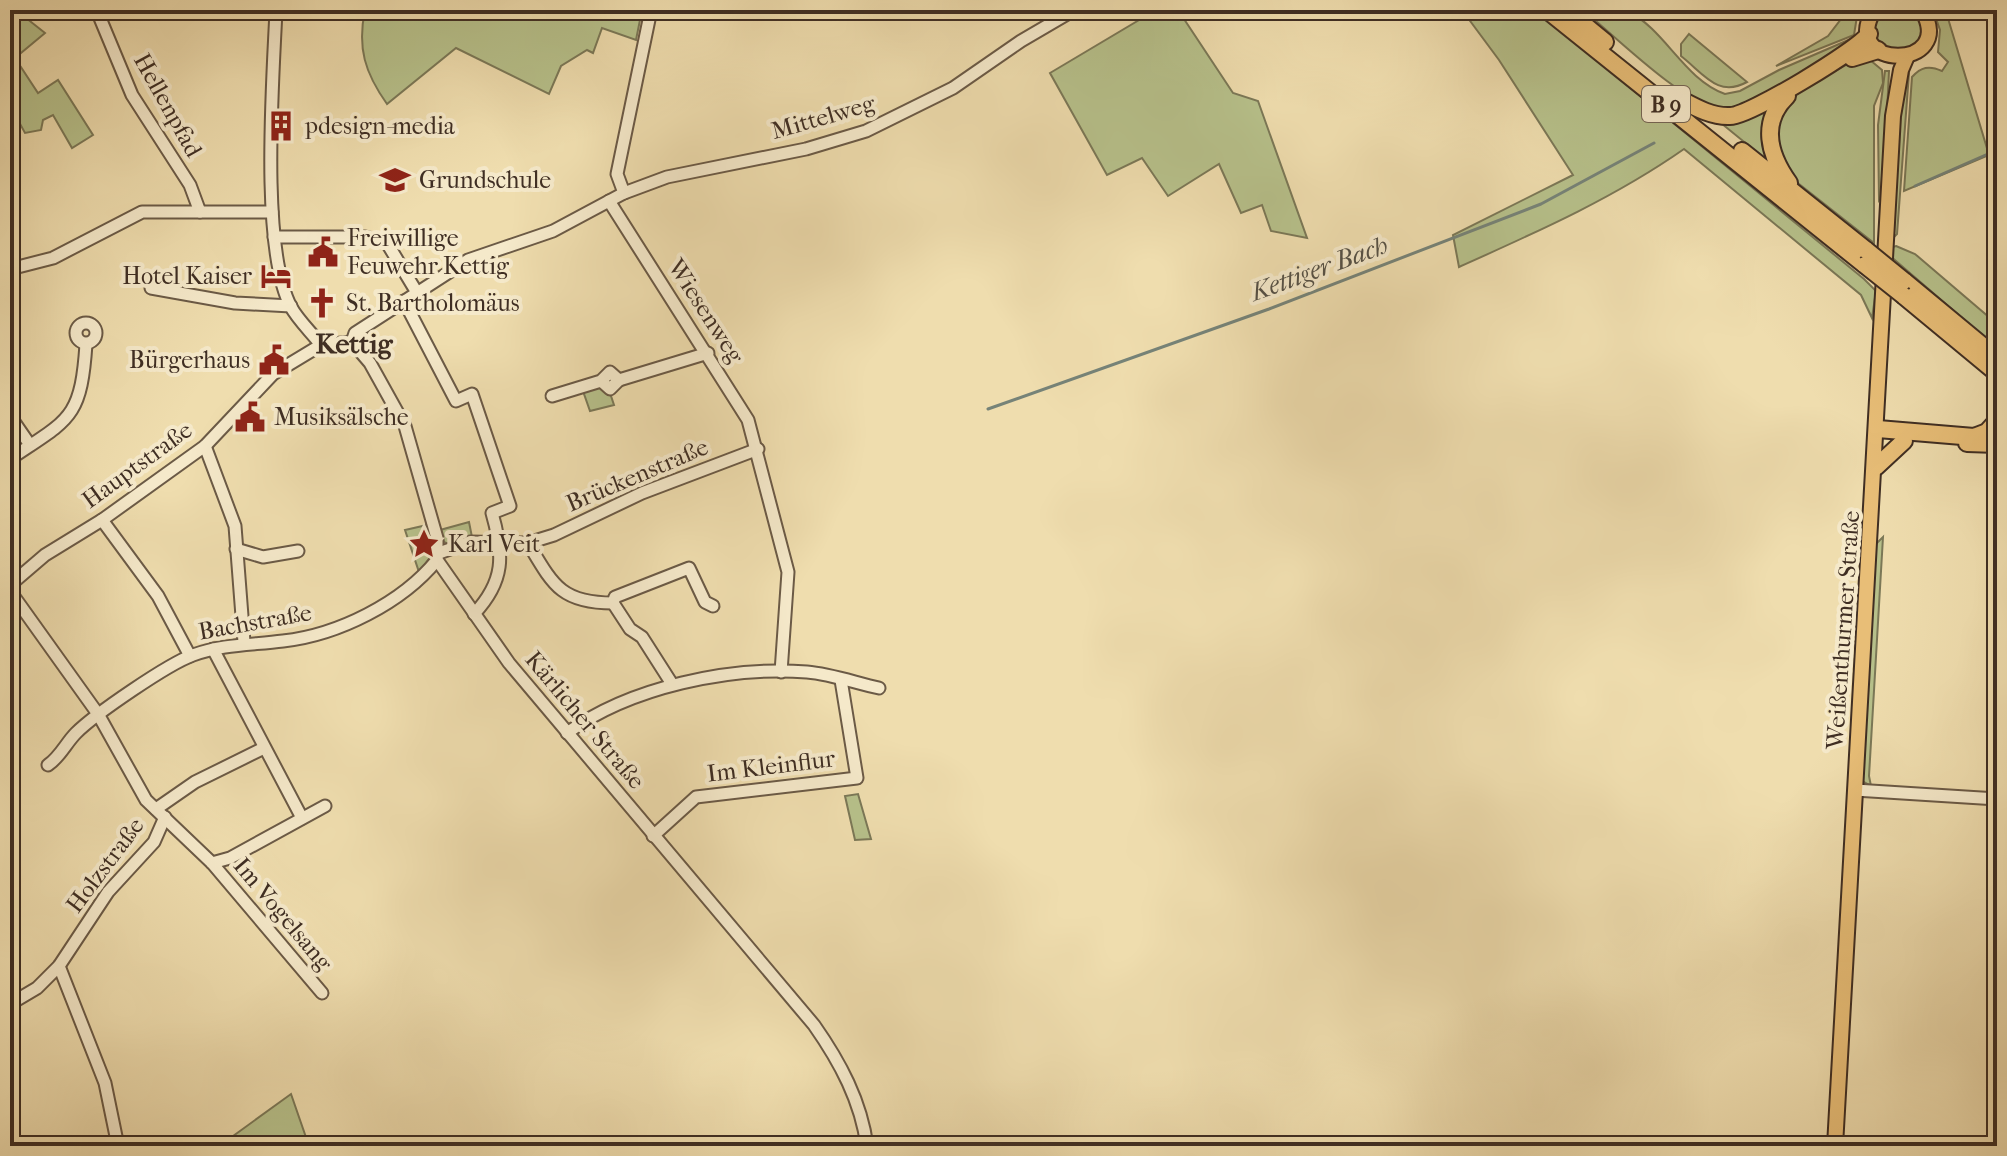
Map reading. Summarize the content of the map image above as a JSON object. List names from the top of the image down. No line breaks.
{"streets":{"highway":["B 9"],"main road":["Weißenthurmer Straße"],"street":["Hellenpfad","Mittelweg","Wiesenweg","Hauptstraße","Brückenstraße","Bachstraße","Kärlicher Straße","Im Kleinflur","Holzstraße","Im Vogelsang"]},"crossings":[["Mittelweg","Wiesenweg"],["Wiesenweg","Brückenstraße"],["Hauptstraße","Holzstraße"],["Brückenstraße","Bachstraße"],["Brückenstraße","Kärlicher Straße"],["Bachstraße","Kärlicher Straße"],["Bachstraße","Holzstraße"],["Kärlicher Straße","Im Kleinflur"],["Holzstraße","Im Vogelsang"]],"districts":["Kettig"],"water":["Kettiger Bach"],"places":{"building":["pdesign-media"],"school or university":["Grundschule"],"public building":["Freiwillige Feuwehr Kettig","Bürgerhaus","Musiksälsche"],"hotel":["Hotel Kaiser"],"church":["St. Bartholomäus"],"place":["Karl Veit"]}}
